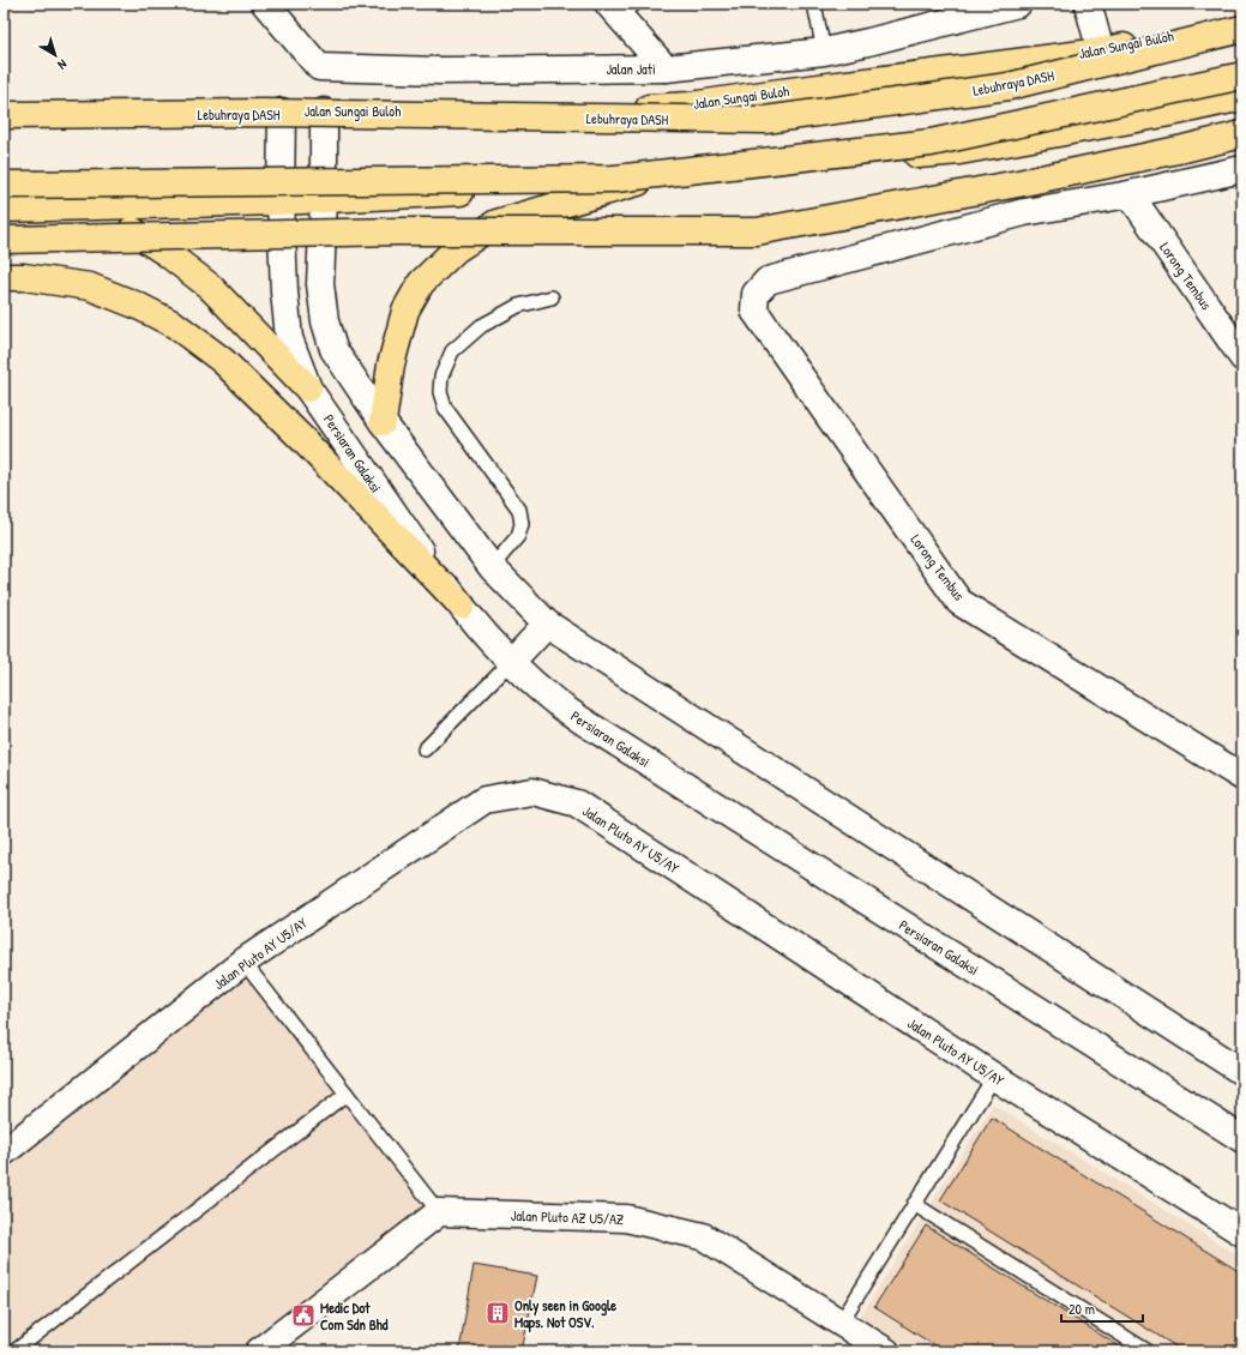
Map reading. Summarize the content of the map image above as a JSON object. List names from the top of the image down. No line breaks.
{"streets":{"highway":["Jalan Sungai Buloh","Lebuhraya DASH"],"street":["Jalan Jati","Lorong Tembus","Persiaran Galaksi","Jalan Pluto AY U5/AY","Jalan Pluto AZ U5/AZ"]},"crossings":[["Jalan Sungai Buloh","Persiaran Galaksi"]],"places":{"building":["Only seen in Google Maps. Not OSV."],"public building":["Medic Dot Com Sdn Bhd"]},"scale_bar":"20 m","north":"bottom right"}
